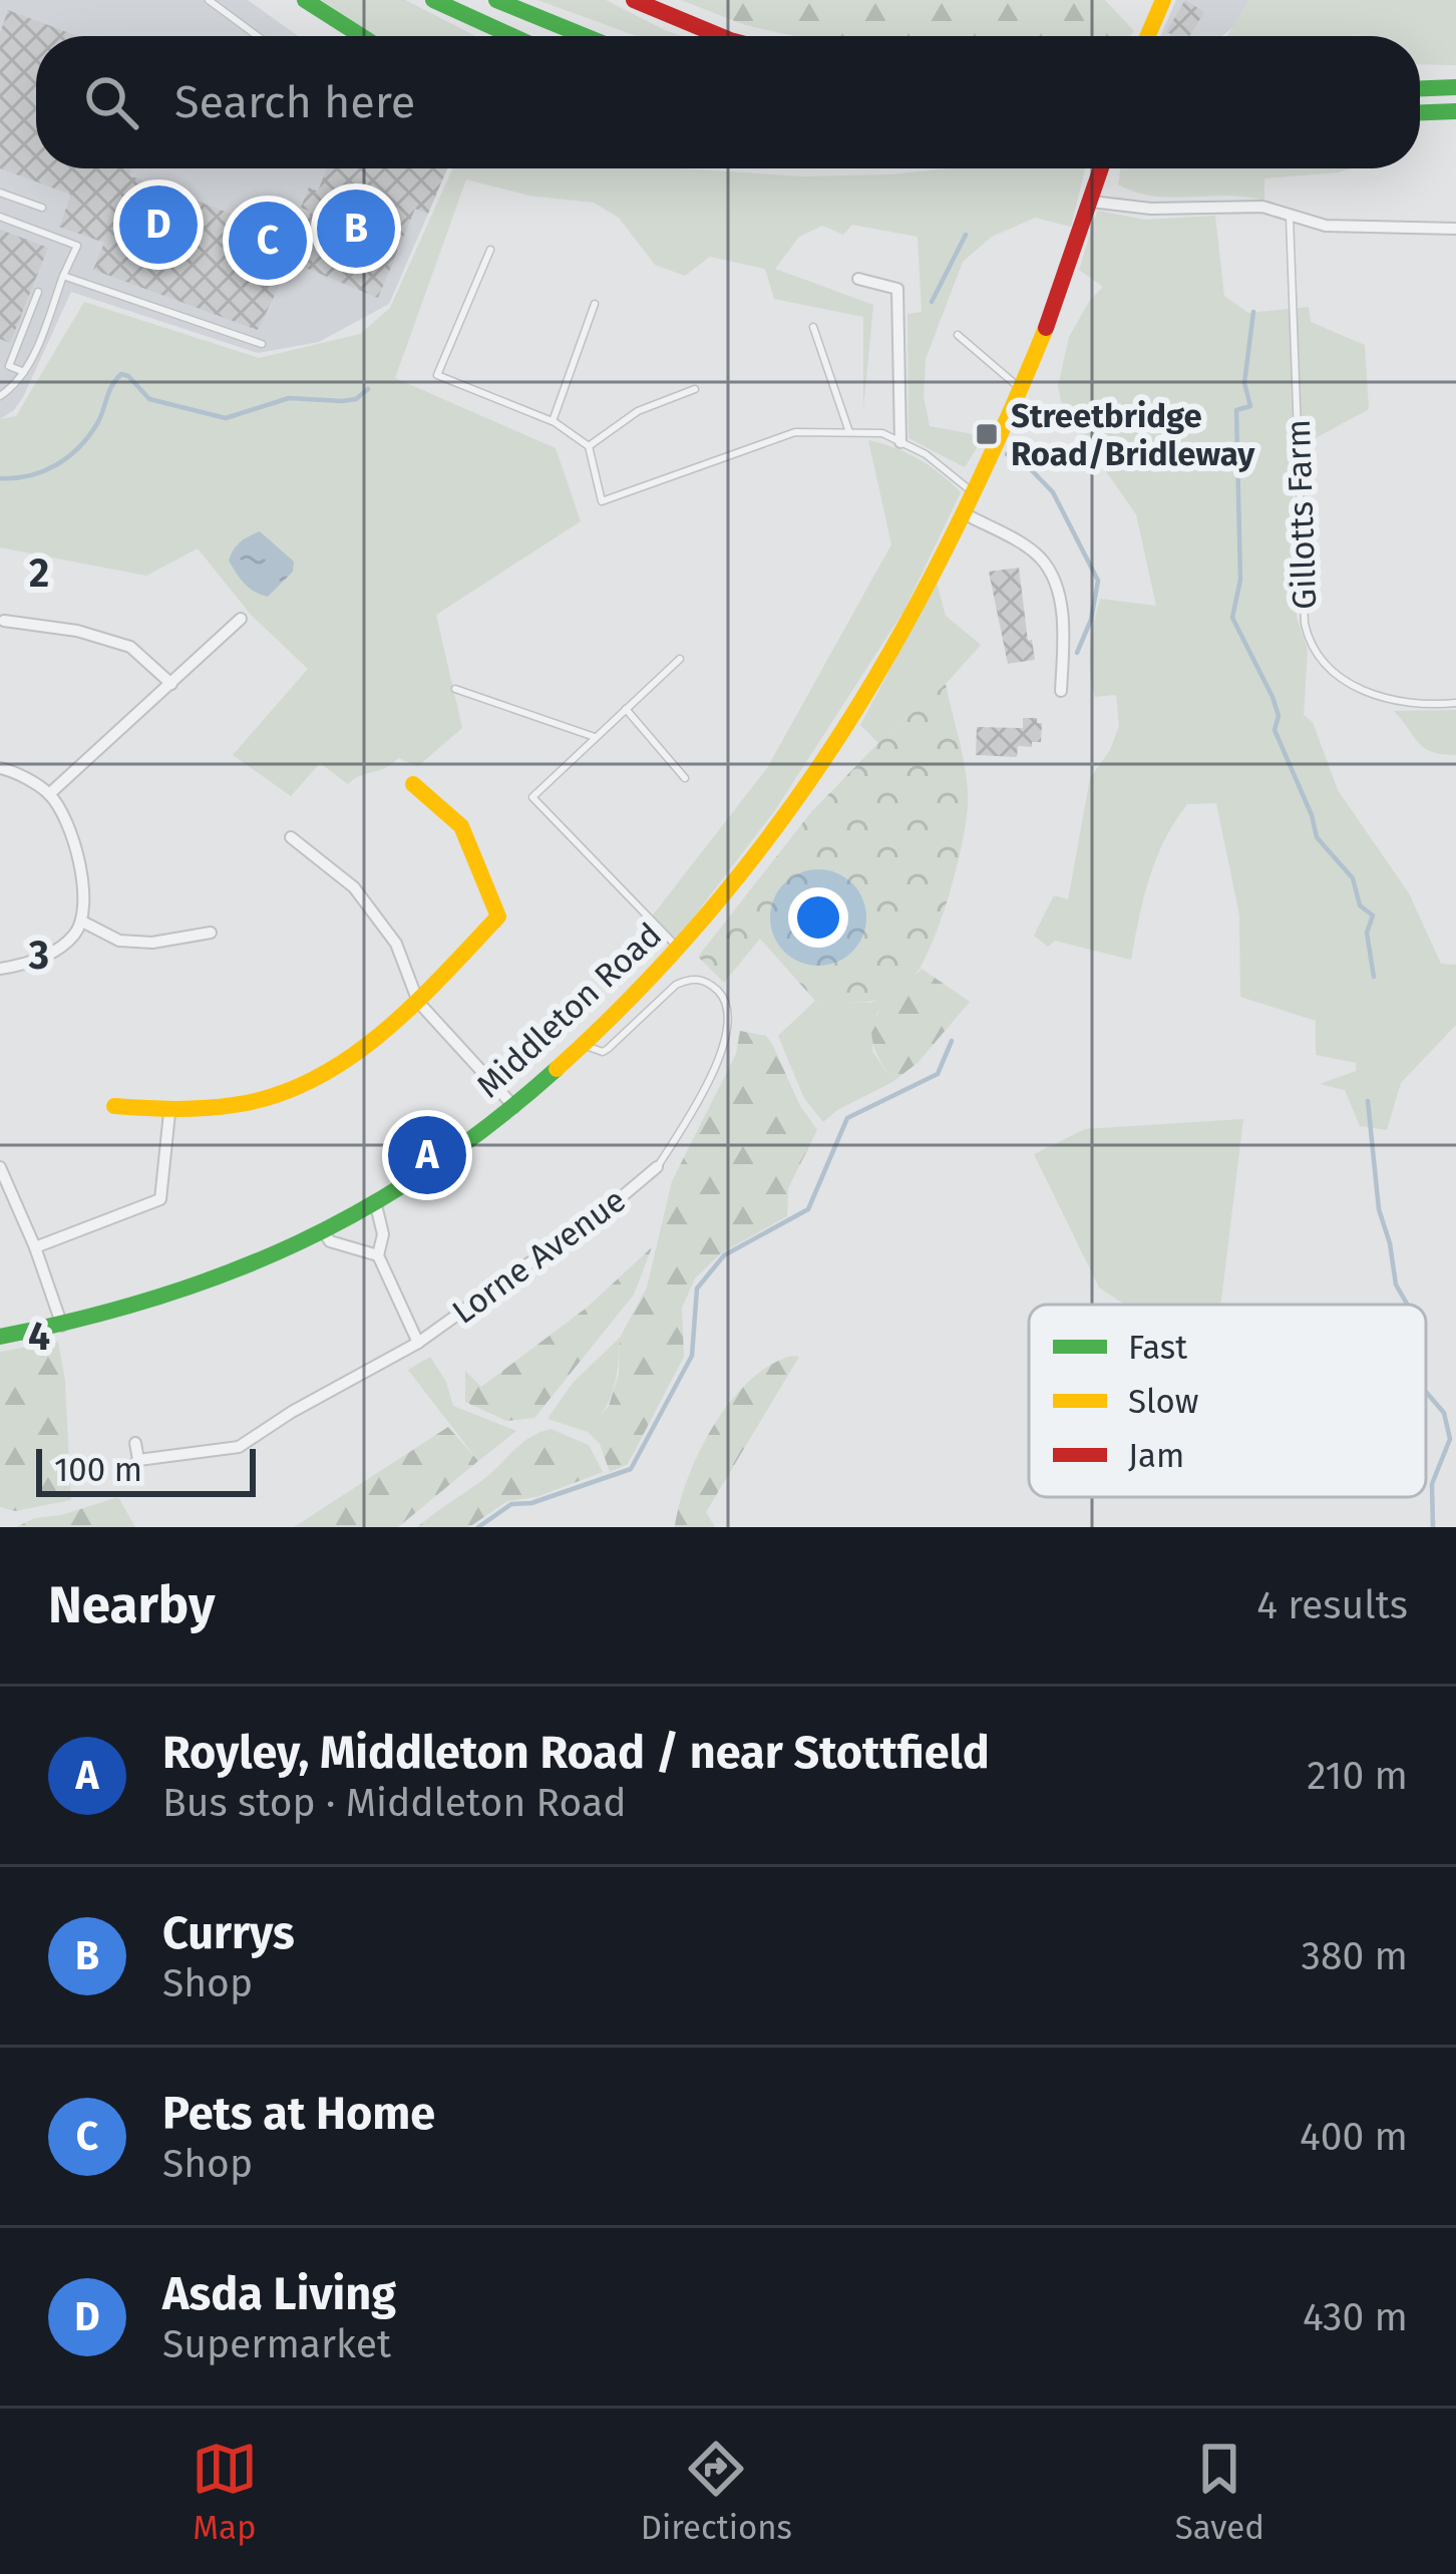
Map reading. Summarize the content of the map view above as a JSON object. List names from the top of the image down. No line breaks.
{"streets":{"main road":["Middleton Road"],"street":["Lorne Avenue"],"lane":["Gillotts Farm"]},"places":{"transit":["Streetbridge Road/Bridleway"]},"legend":["Fast","Slow","Jam"],"scale_bar":"100 m","page":{"search":"Search here","pins":["D","B","C","A"],"scale":"100 m","heading":["Nearby","4 results"],"list":[{"mark":"A","name":"Royley, Middleton Road / near Stottfield","note":"Bus stop · Middleton Road","value":"210 m"},{"mark":"B","name":"Currys","note":"Shop","value":"380 m"},{"mark":"C","name":"Pets at Home","note":"Shop","value":"400 m"},{"mark":"D","name":"Asda Living","note":"Supermarket","value":"430 m"}],"nav":["Map","Directions","Saved"]},"grid":{"rows":["2","3","4"]}}
